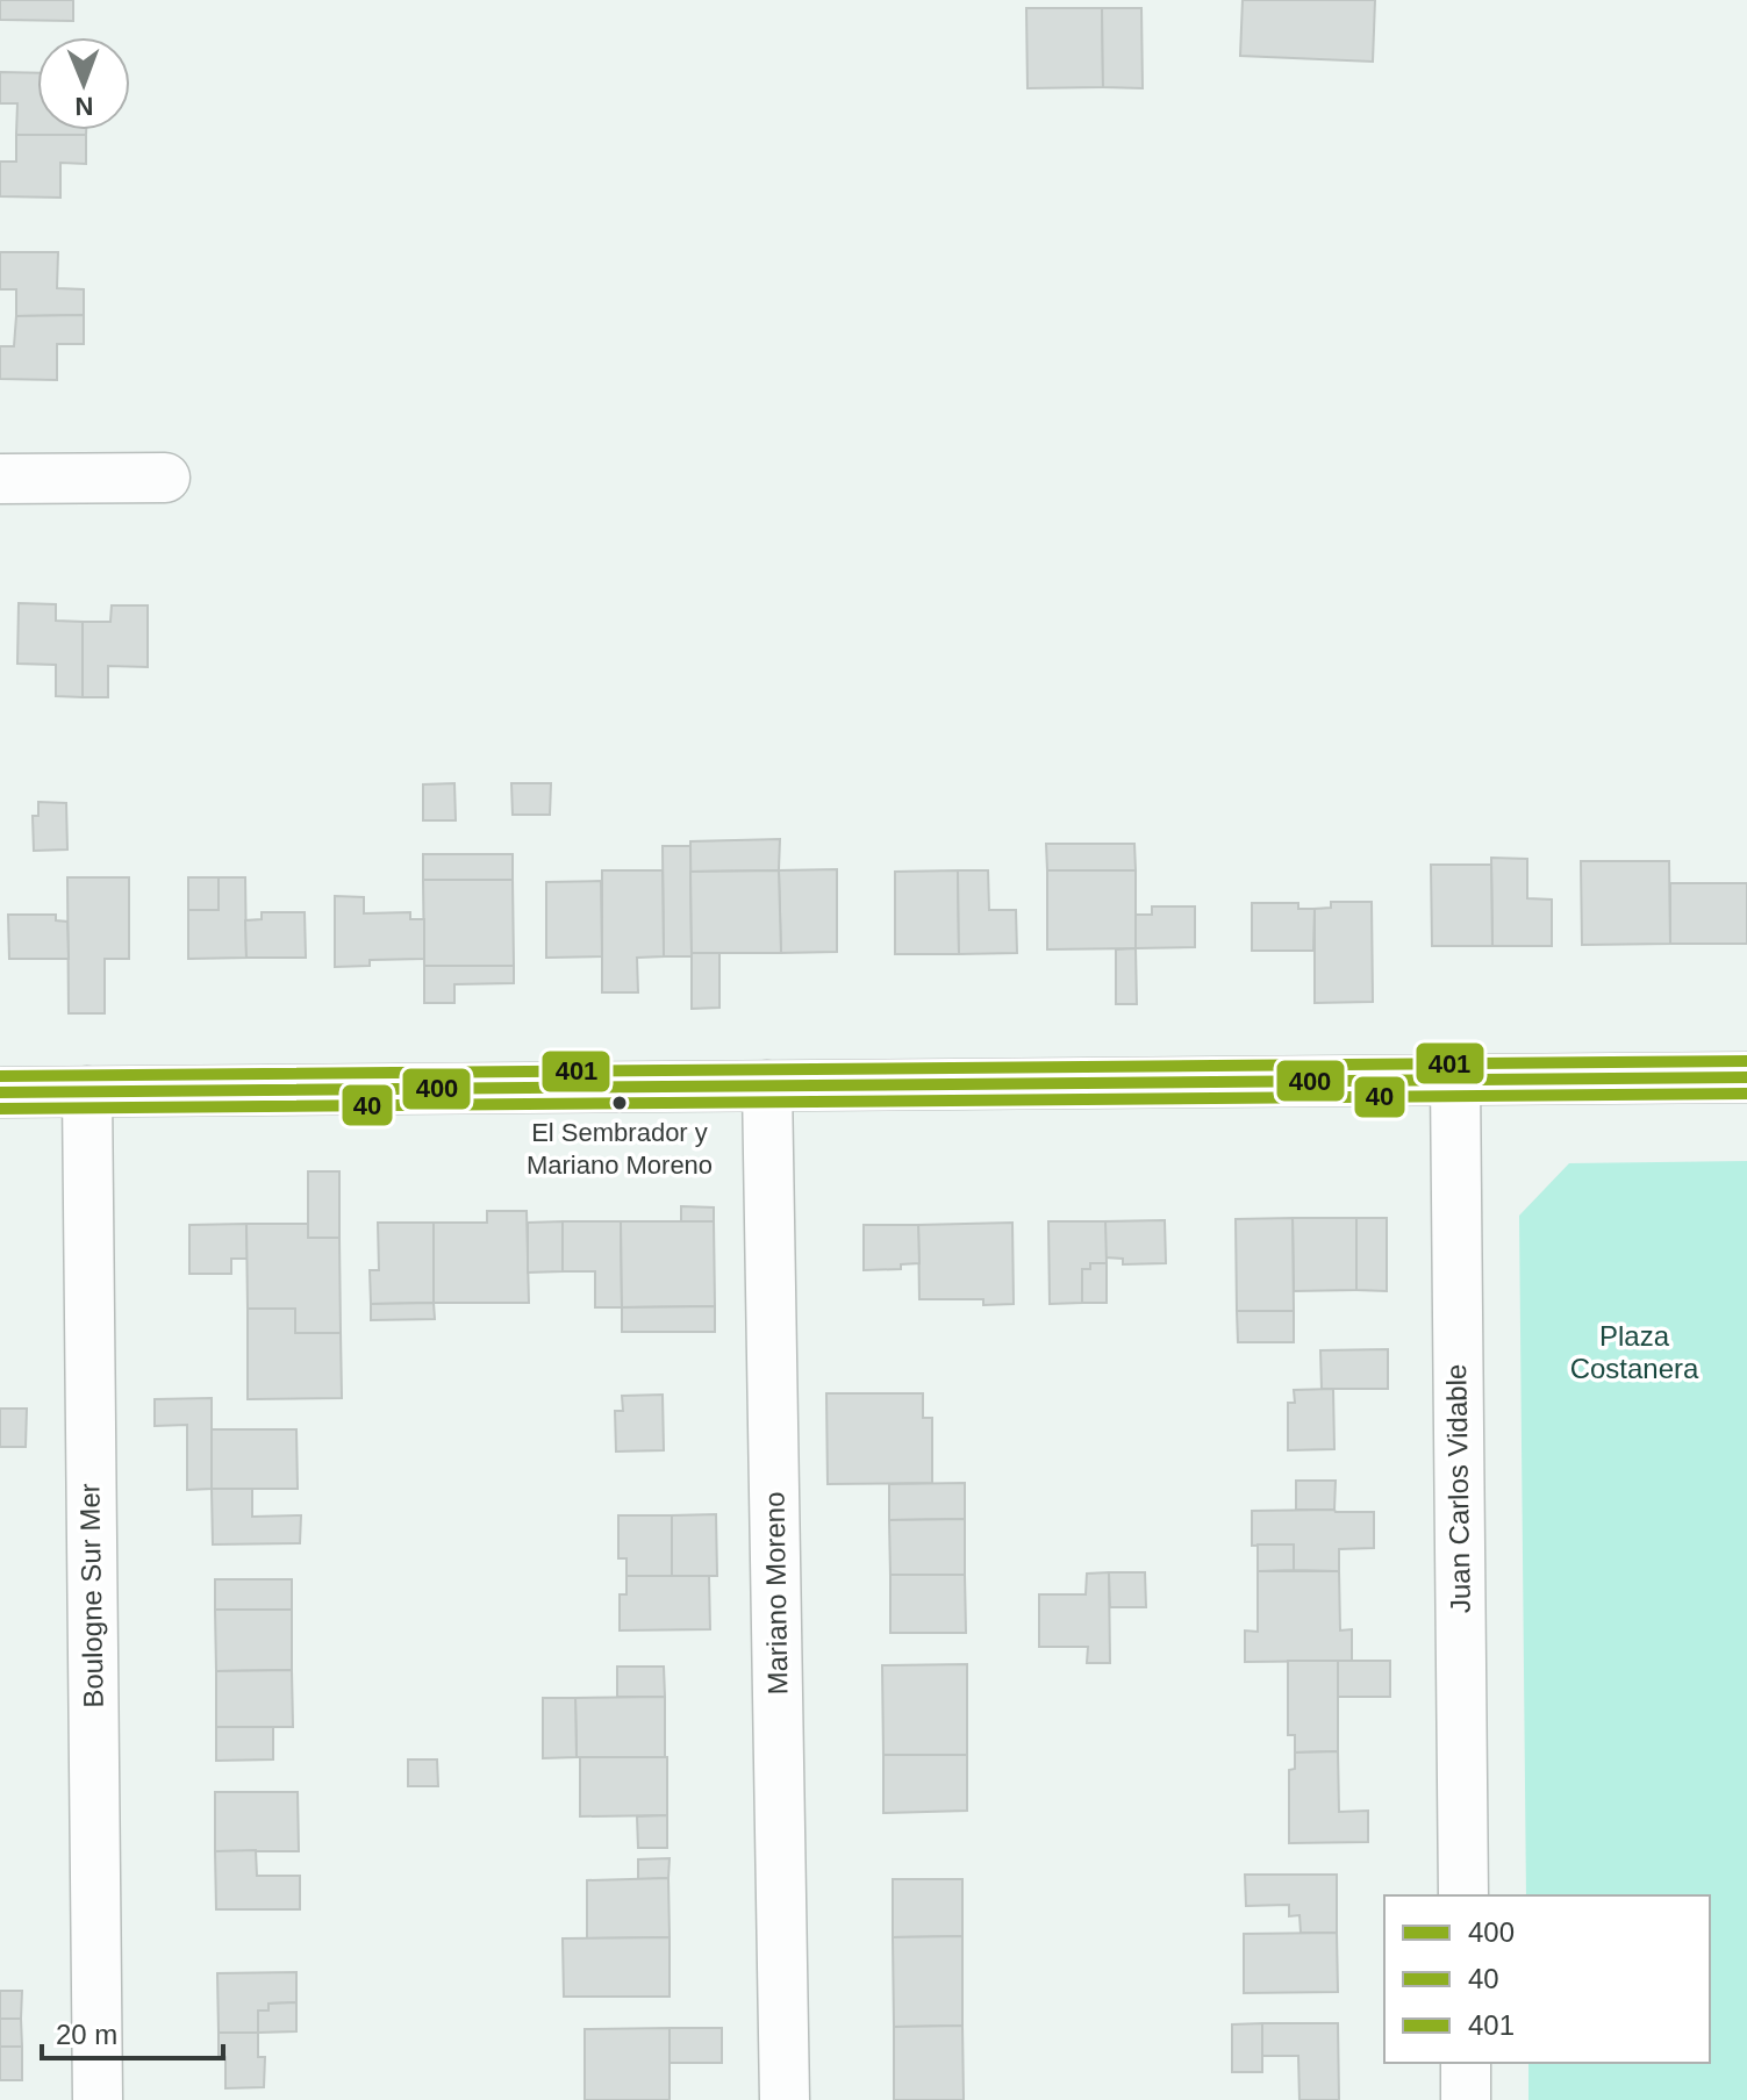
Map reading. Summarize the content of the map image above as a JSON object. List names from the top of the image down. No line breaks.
{"streets":{"street":["Juan Carlos Vidable","Mariano Moreno","Boulogne Sur Mer"]},"parks":["Plaza Costanera"],"places":["El Sembrador y Mariano Moreno"],"lines":["transit line 401","transit line 400","transit line 40"],"legend":["400","40","401"],"scale_bar":"20 m","north":"bottom"}
